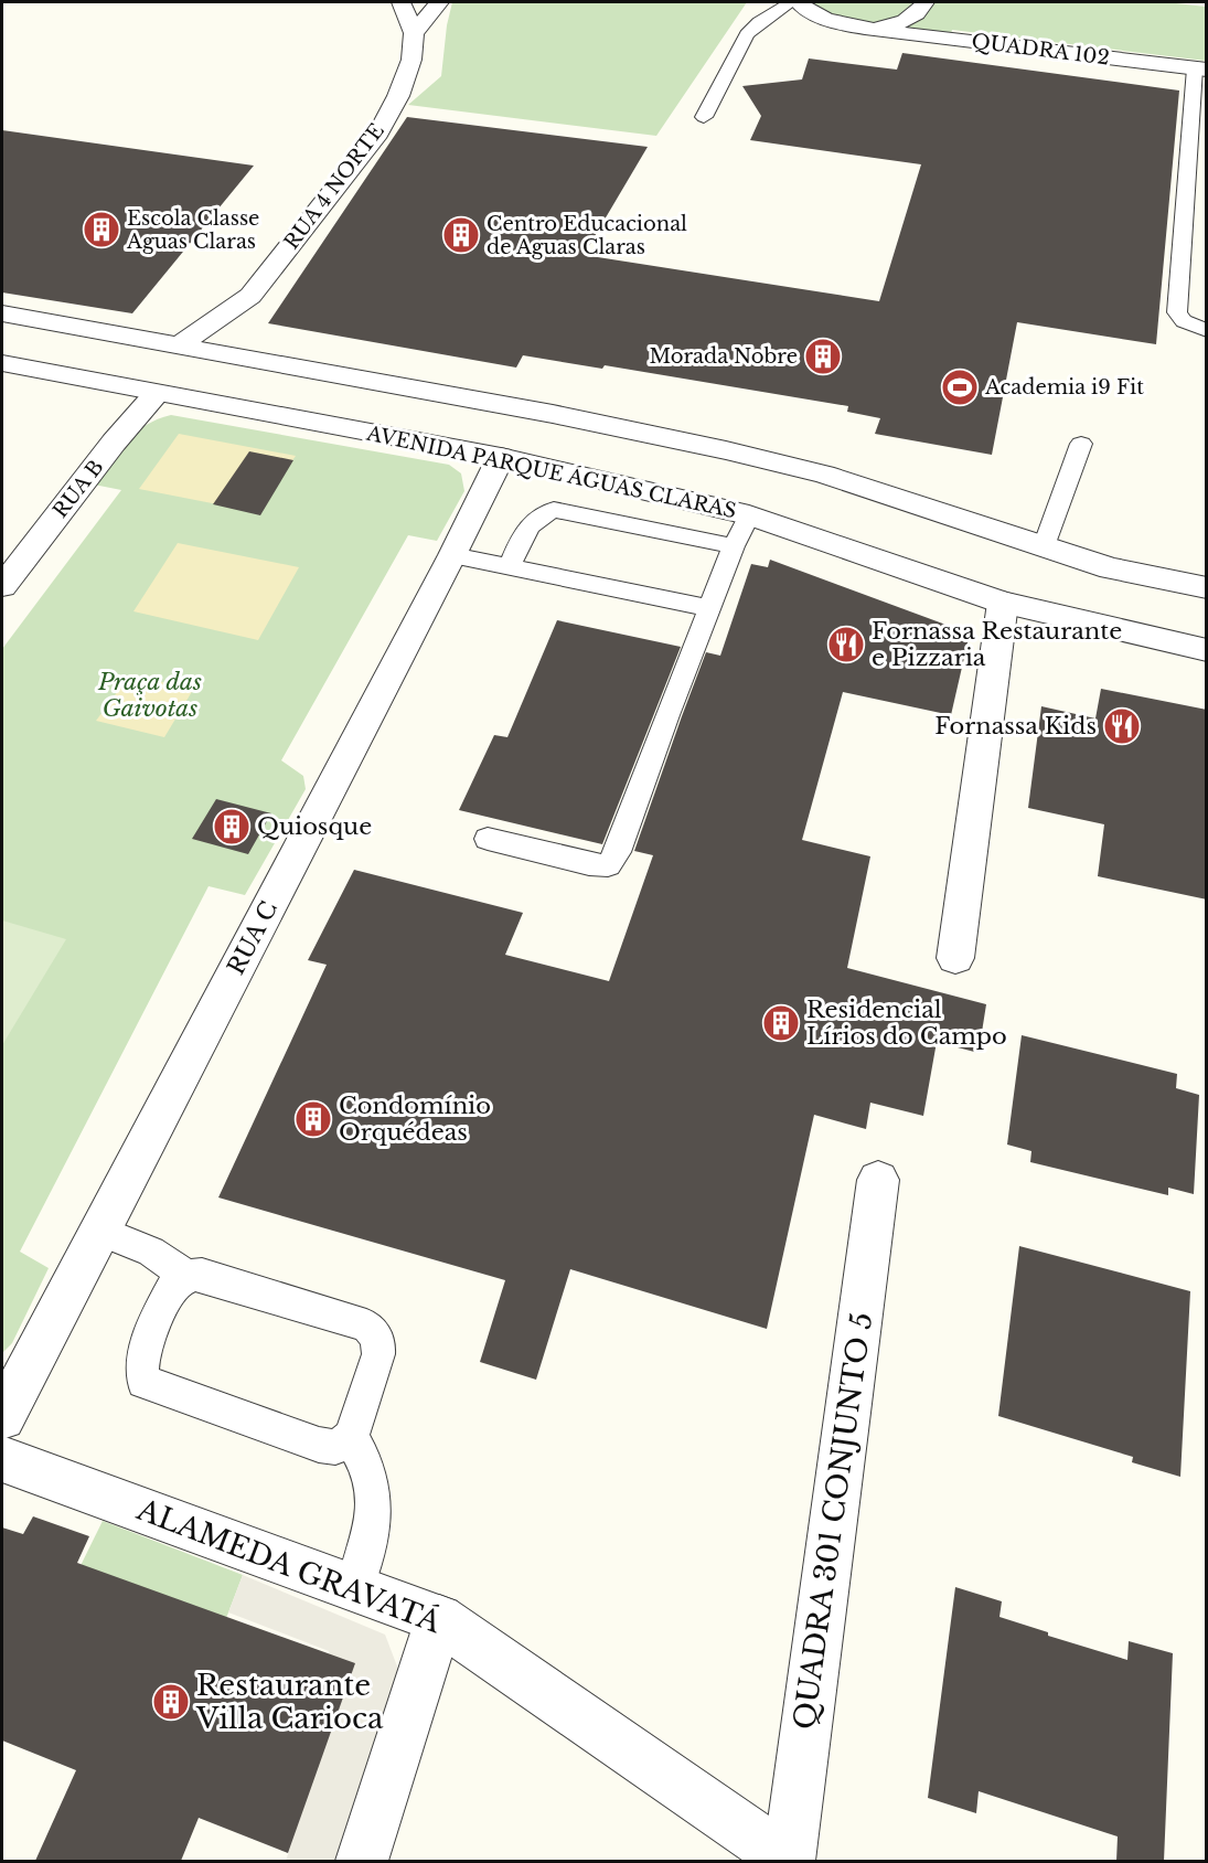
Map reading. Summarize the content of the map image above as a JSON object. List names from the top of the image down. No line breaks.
{"streets":{"street":["QUADRA 102","RUA 4 NORTE","AVENIDA PARQUE ÁGUAS CLARAS","RUA B","RUA C","QUADRA 301 CONJUNTO 5","ALAMEDA GRAVATÁ"]},"crossings":[["AVENIDA PARQUE ÁGUAS CLARAS","RUA B"],["AVENIDA PARQUE ÁGUAS CLARAS","RUA C"],["QUADRA 301 CONJUNTO 5","ALAMEDA GRAVATÁ"]],"parks":["Praça das Gaivotas"],"places":{"building":["Escola Classe Aguas Claras","Centro Educacional de Aguas Claras","Morada Nobre","Quiosque","Residencial Lírios do Campo","Condomínio Orquédeas","Restaurante Villa Carioca"],"sports":["Academia i9 Fit"],"restaurant":["Fornassa Restaurante e Pizzaria","Fornassa Kids"]}}
